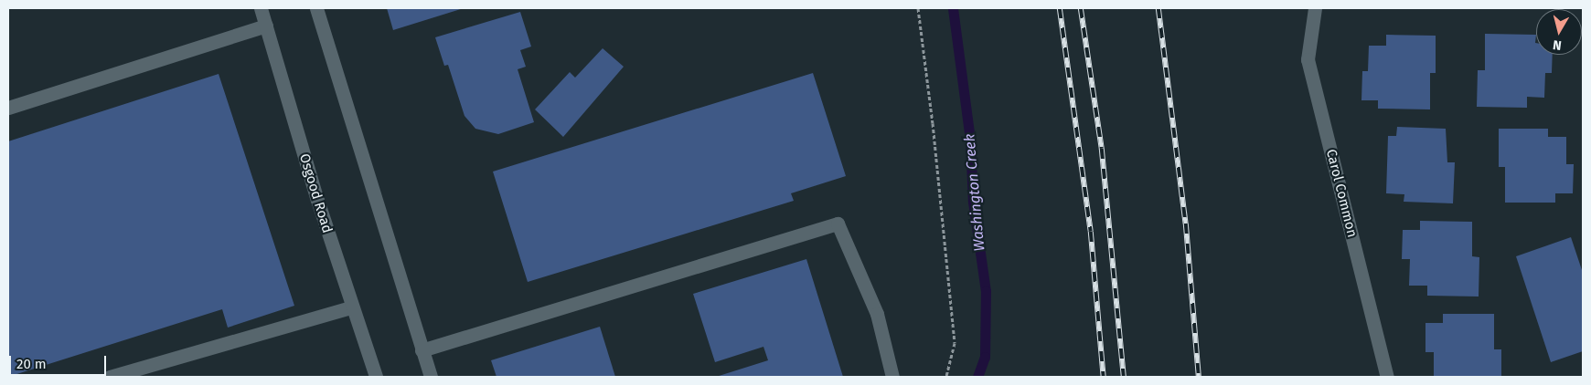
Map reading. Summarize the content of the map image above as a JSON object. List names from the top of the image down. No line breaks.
{"streets":{"main road":["Osgood Road","Carol Common"]},"water":["Washington Creek"],"scale_bar":"20 m","north":"bottom"}
